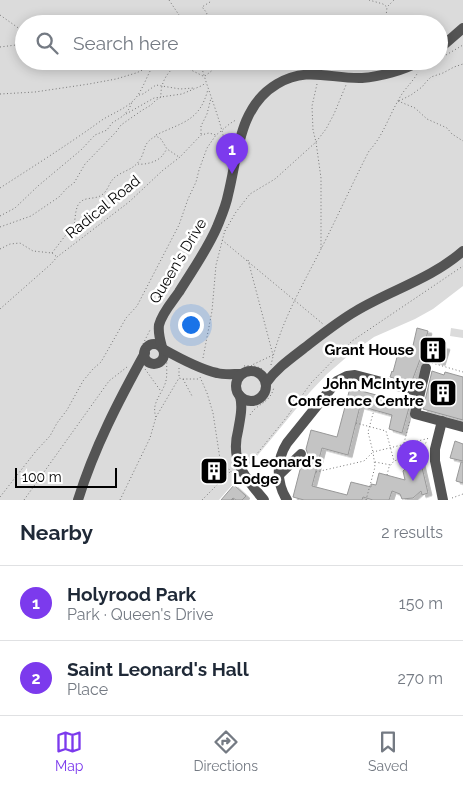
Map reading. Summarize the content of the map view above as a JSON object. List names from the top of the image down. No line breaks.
{"streets":{"street":["Queen's Drive"],"path":["Radical Road"]},"places":{"building":["Grant House","John McIntyre Conference Centre","St Leonard's Lodge"]},"scale_bar":"100 m","page":{"search":"Search here","pins":["1","2"],"scale":"100 m","heading":["Nearby","2 results"],"list":[{"mark":"1","name":"Holyrood Park","note":"Park · Queen's Drive","value":"150 m"},{"mark":"2","name":"Saint Leonard's Hall","note":"Place","value":"270 m"}],"nav":["Map","Directions","Saved"]}}
